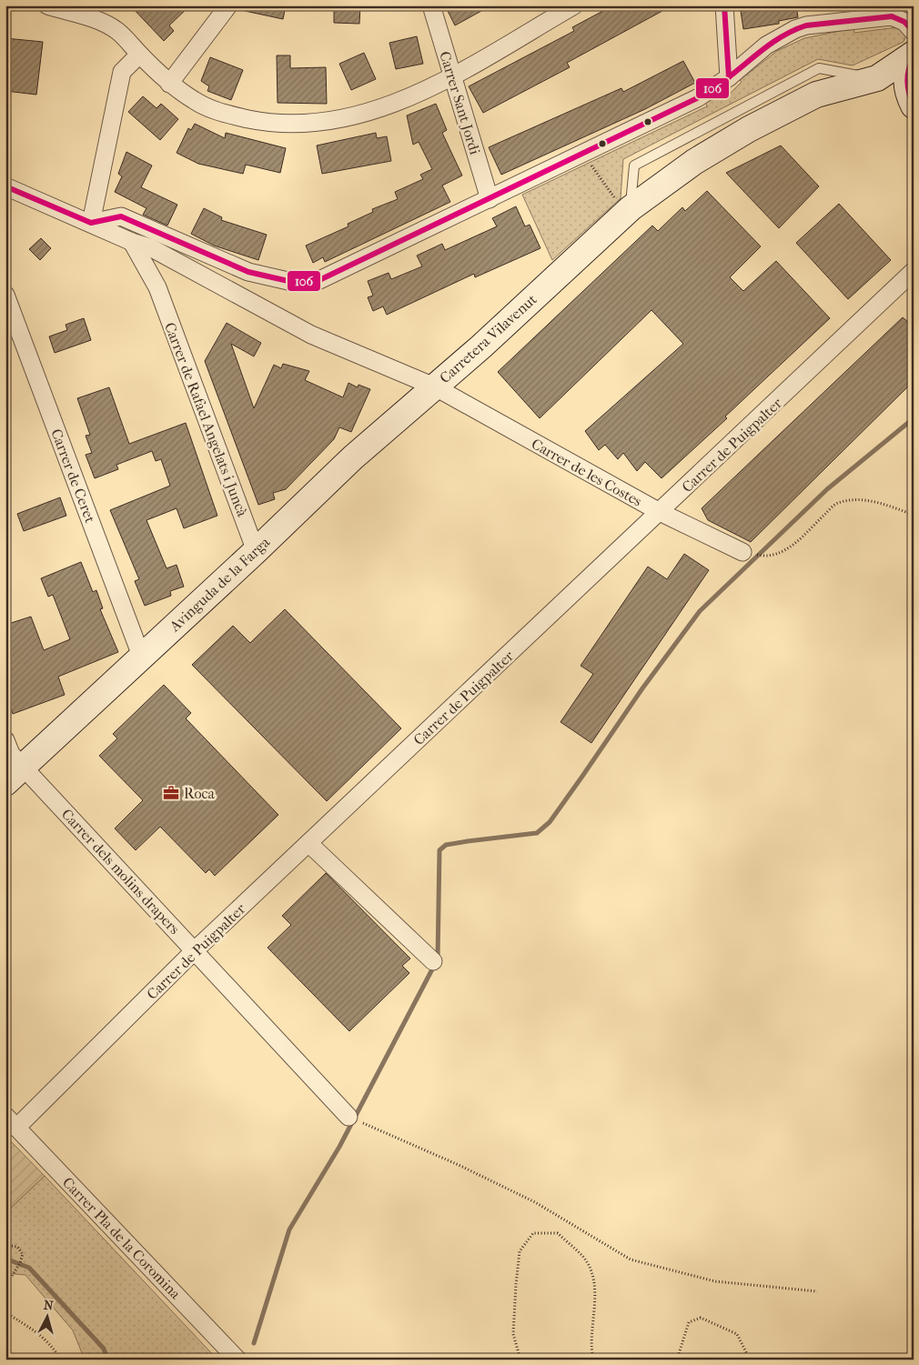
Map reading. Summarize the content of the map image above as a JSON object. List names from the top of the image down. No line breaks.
{"streets":{"street":["Carrer Sant Jordi","Carretera Vilavenut","Carrer de Rafael Angelats i Juncà","Carrer de Puigpalter","Carrer de les Costes","Carrer de Ceret","Avinguda de la Farga","Carrer dels molins drapers","Carrer Pla de la Coromina"]},"crossings":[["Carretera Vilavenut","Carrer de Rafael Angelats i Juncà"],["Carretera Vilavenut","Carrer de les Costes"],["Carretera Vilavenut","Avinguda de la Farga"],["Carrer de Rafael Angelats i Juncà","Avinguda de la Farga"],["Carrer de Puigpalter","Carrer de les Costes"],["Carrer de Puigpalter","Carrer dels molins drapers"],["Carrer de Puigpalter","Carrer Pla de la Coromina"],["Carrer de les Costes","Avinguda de la Farga"],["Carrer de Ceret","Avinguda de la Farga"],["Avinguda de la Farga","Carrer dels molins drapers"]],"places":{"office":["Roca"]},"lines":["transit line 106"],"north":"top"}
